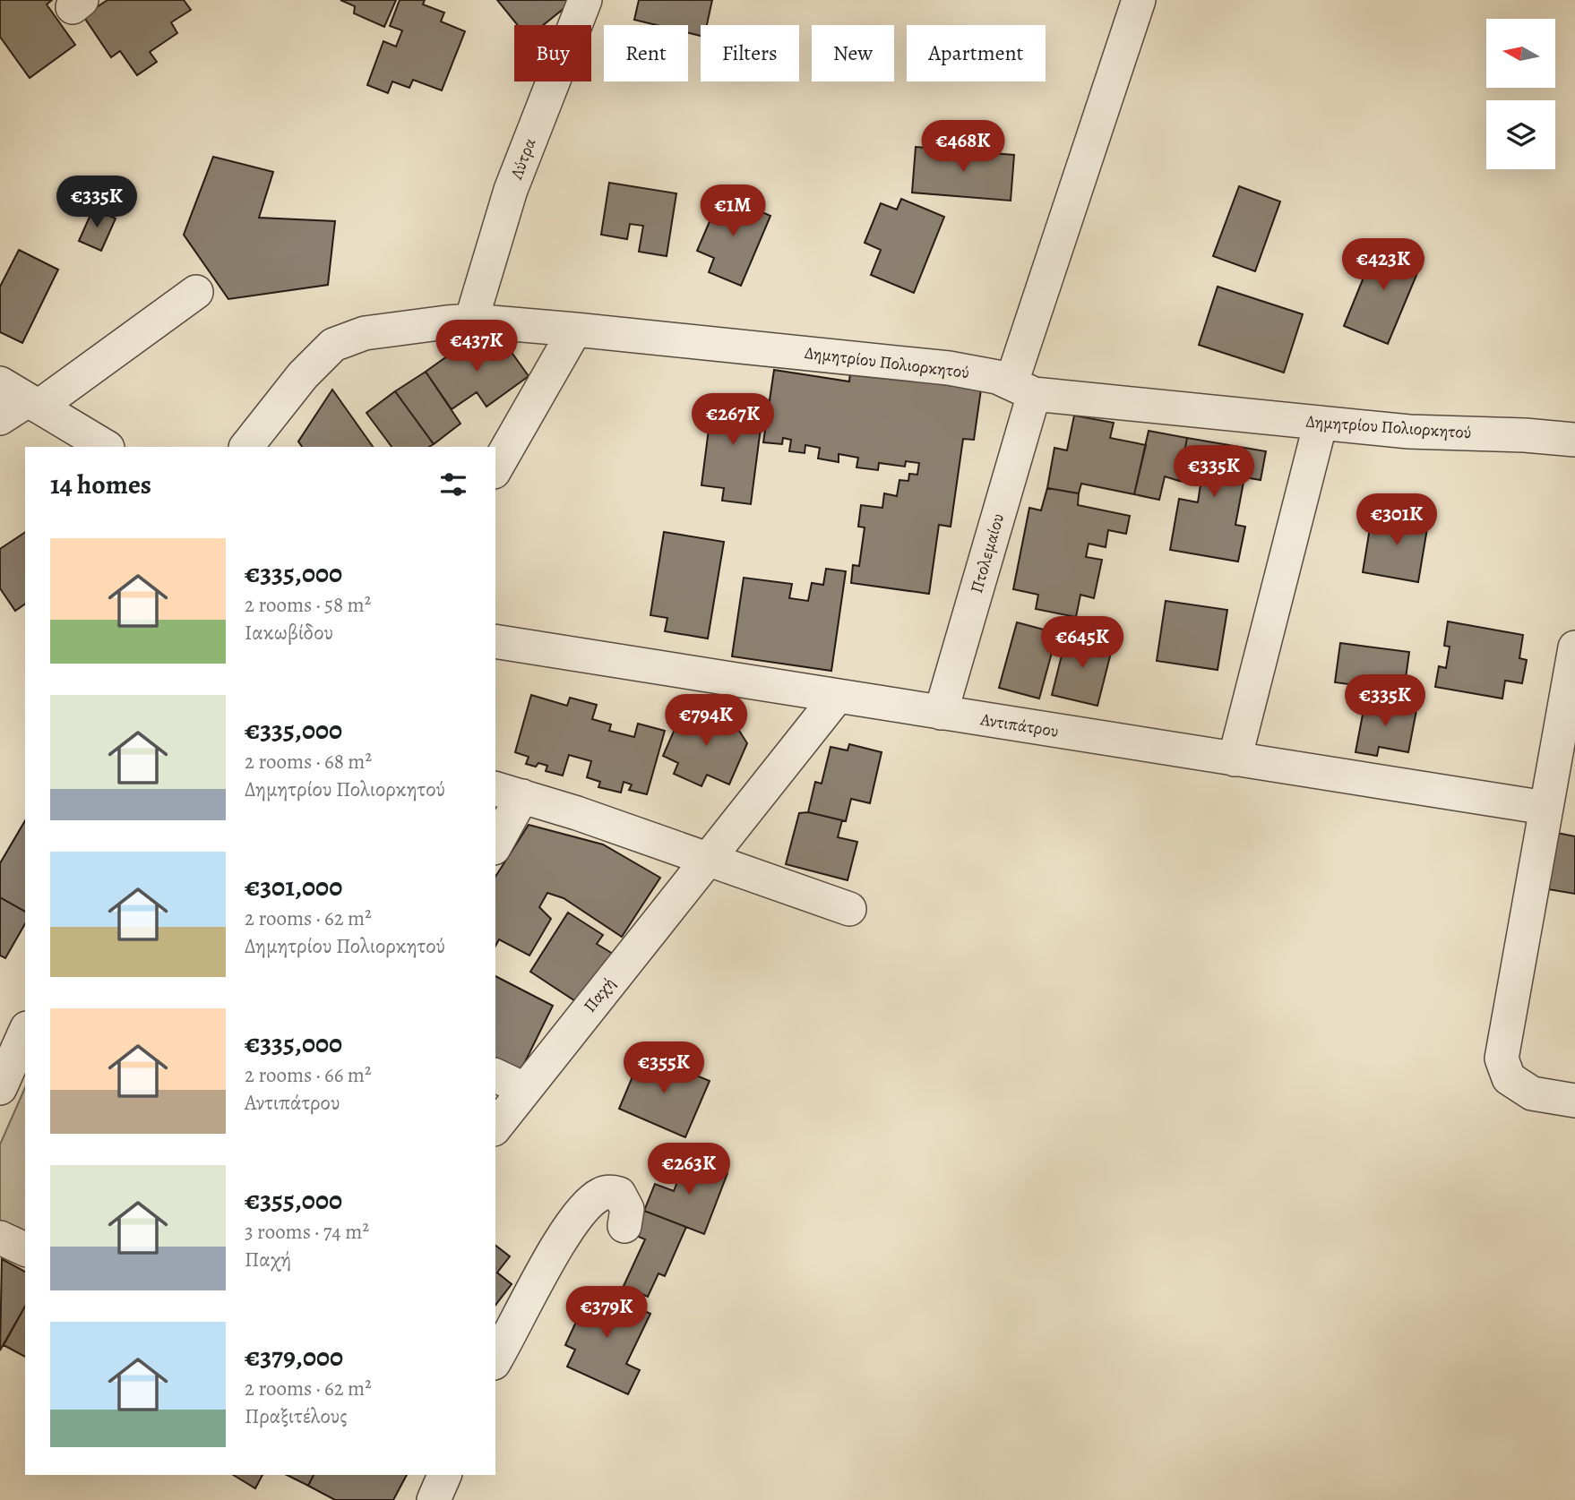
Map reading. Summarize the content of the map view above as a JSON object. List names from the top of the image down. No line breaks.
{"streets":{"street":["Λύτρα","Δημητρίου Πολιορκητού","Πτολεμαίου","Αντιπάτρου","Παχή"]},"crossings":[["Λύτρα","Δημητρίου Πολιορκητού"],["Δημητρίου Πολιορκητού","Πτολεμαίου"],["Πτολεμαίου","Αντιπάτρου"],["Αντιπάτρου","Παχή"]],"north":"left","page":{"chip":["Buy","Rent","Filters","New","Apartment"],"price":["€468K","€335K","€1M","€423K","€437K","€267K","€335K","€301K","€645K","€335K","€794K","€355K","€263K","€379K"],"heading":"14 homes","list":[{"name":"€335,000","note":"2 rooms · 58 m² · Ιακωβίδου"},{"name":"€335,000","note":"2 rooms · 68 m² · Δημητρίου Πολιορκητού"},{"name":"€301,000","note":"2 rooms · 62 m² · Δημητρίου Πολιορκητού"},{"name":"€335,000","note":"2 rooms · 66 m² · Αντιπάτρου"},{"name":"€355,000","note":"3 rooms · 74 m² · Παχή"},{"name":"€379,000","note":"2 rooms · 62 m² · Πραξιτέλους"}]}}
